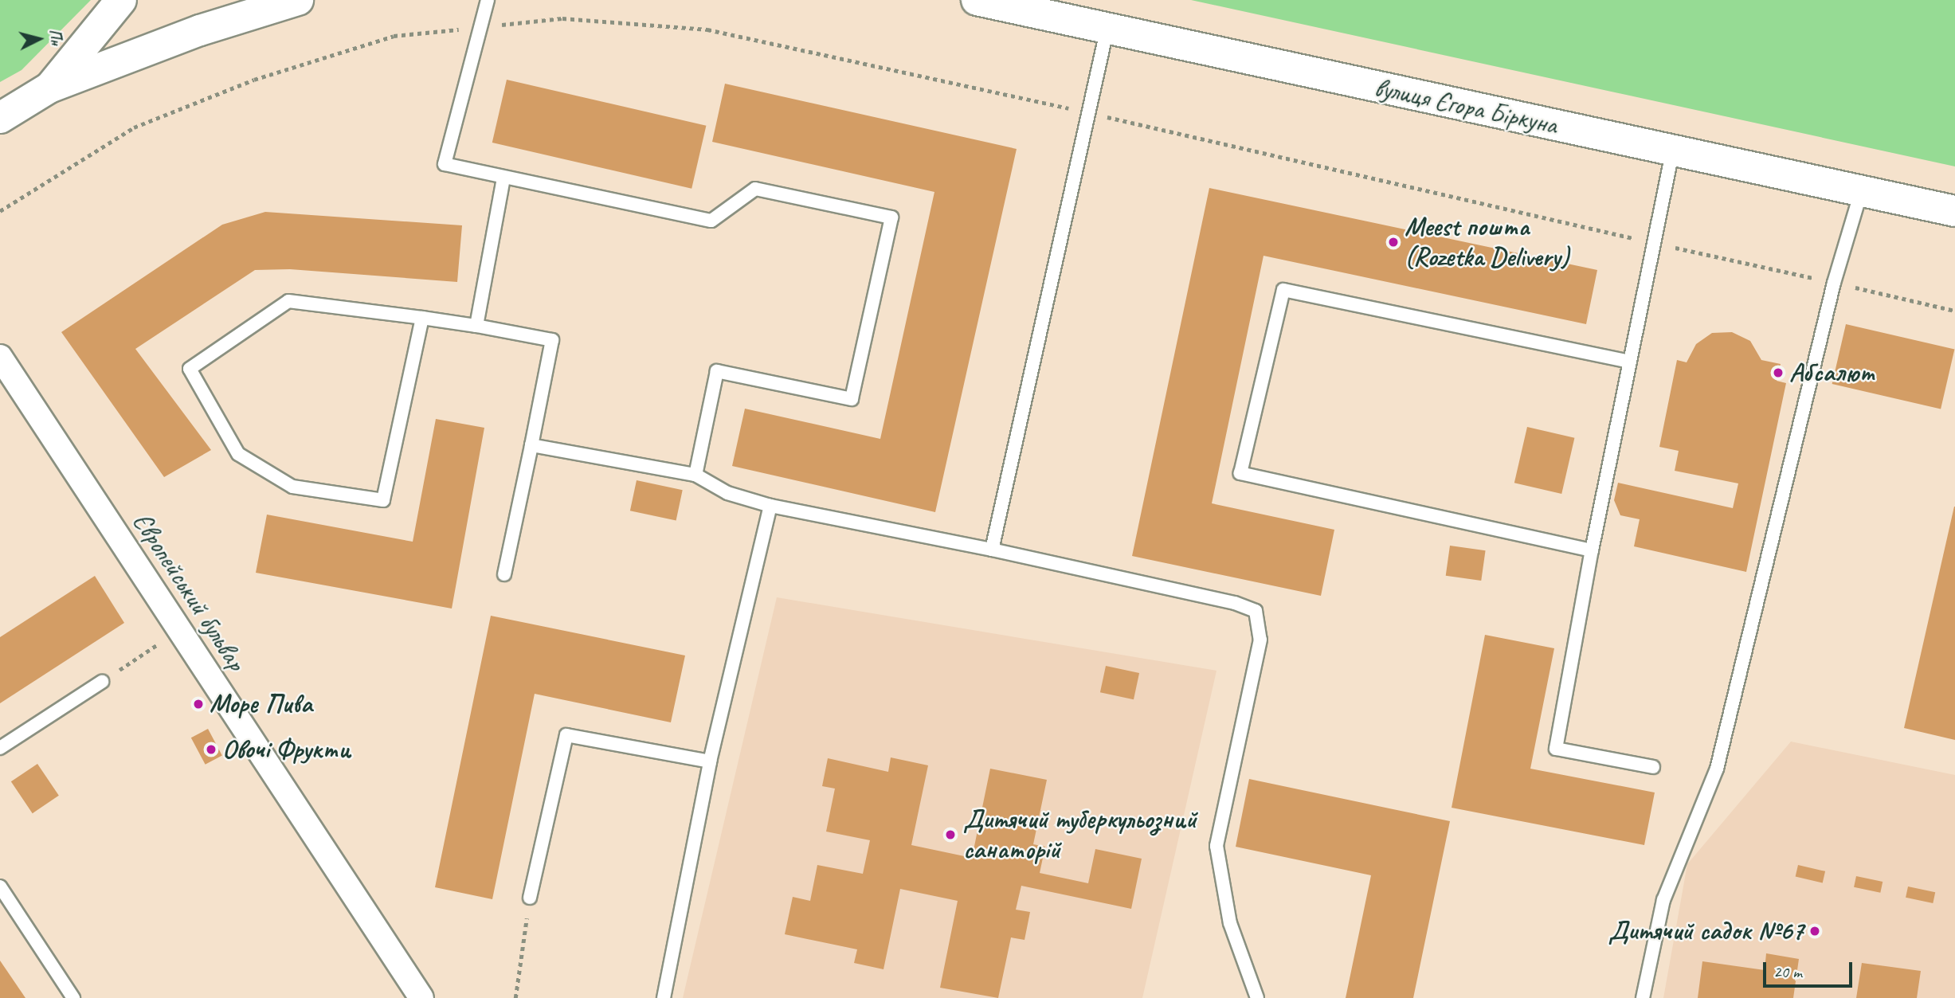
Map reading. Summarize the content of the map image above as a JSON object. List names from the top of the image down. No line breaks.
{"streets":{"street":["вулиця Єгора Біркуна","Європейський бульвар"]},"places":["Meest пошта (Rozetka Delivery)","Абсалют","Море Пива","Овочі Фрукти","Дитячий туберкульозний санаторій","Дитячий садок №67"],"scale_bar":"20 m","north":"right"}
